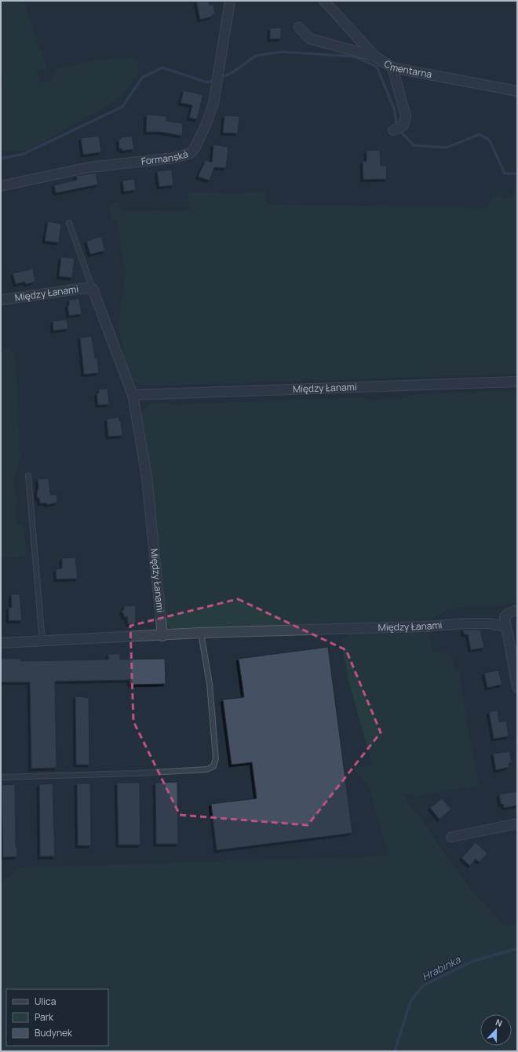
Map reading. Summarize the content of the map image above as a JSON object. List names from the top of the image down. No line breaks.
{"streets":{"street":["Cmentarna","Formanská","Między Łanami"]},"water":["Hrabinka"],"legend":["Ulica","Park","Budynek"],"north":"top"}
